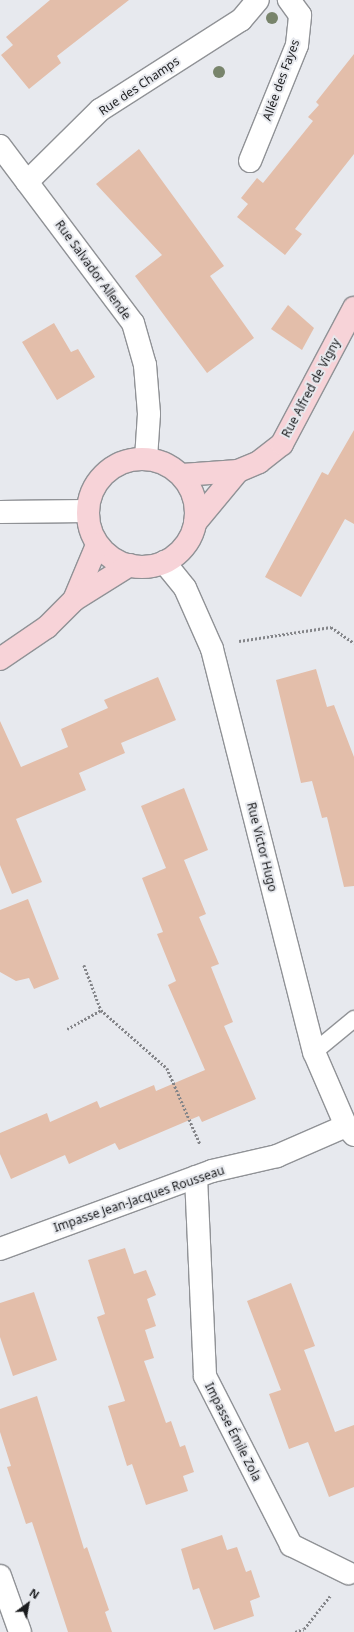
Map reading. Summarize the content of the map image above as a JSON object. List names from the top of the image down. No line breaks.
{"streets":{"main road":["Rue Alfred de Vigny"],"street":["Allée des Fayes","Rue des Champs","Rue Salvador Allende","Rue Victor Hugo","Impasse Jean-Jacques Rousseau","Impasse Émile Zola"]},"crossings":[["Rue des Champs","Rue Salvador Allende"],["Rue Salvador Allende","Rue Alfred de Vigny"],["Rue Salvador Allende","Rue Victor Hugo"],["Rue Alfred de Vigny","Rue Victor Hugo"],["Rue Victor Hugo","Impasse Jean-Jacques Rousseau"],["Impasse Jean-Jacques Rousseau","Impasse Émile Zola"]],"north":"top right"}
